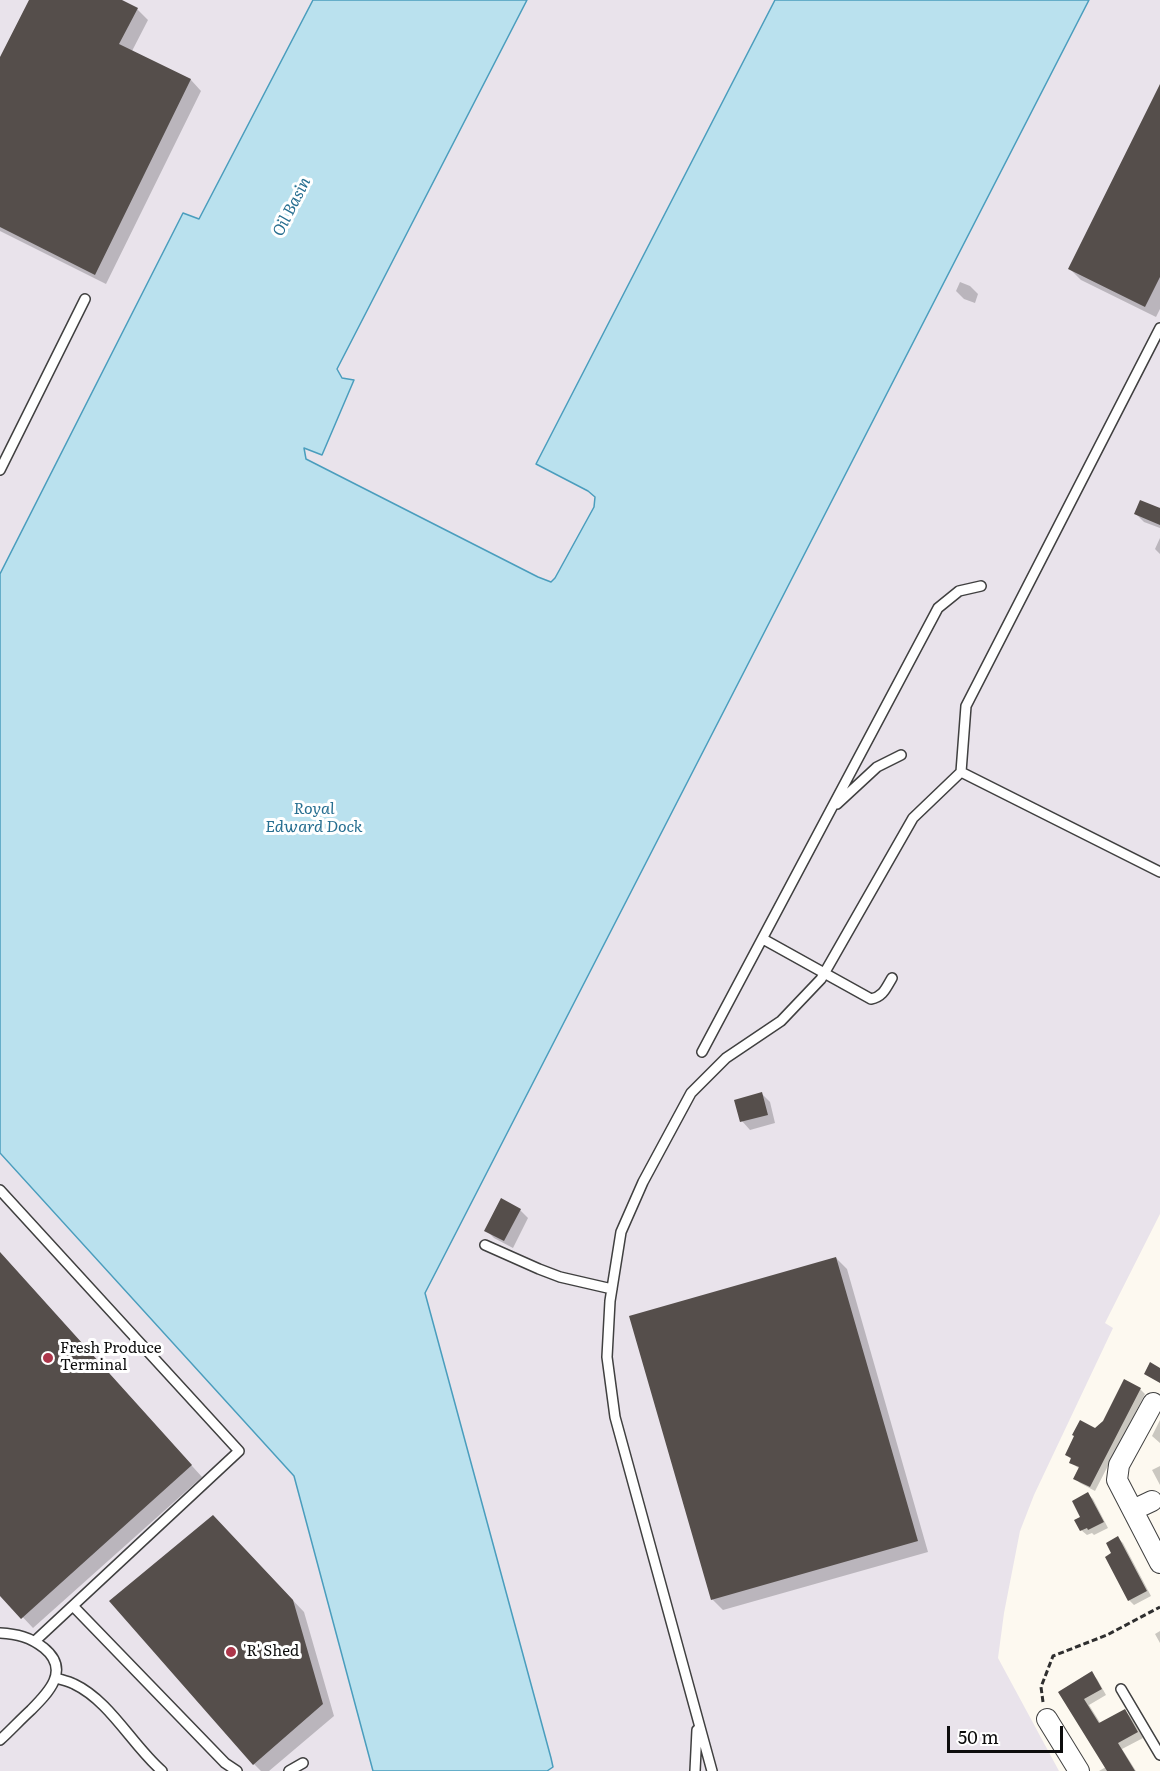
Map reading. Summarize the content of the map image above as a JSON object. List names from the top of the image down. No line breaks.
{"water":["Oil Basin","Royal Edward Dock"],"places":["Fresh Produce Terminal","'R' Shed"],"scale_bar":"50 m"}
